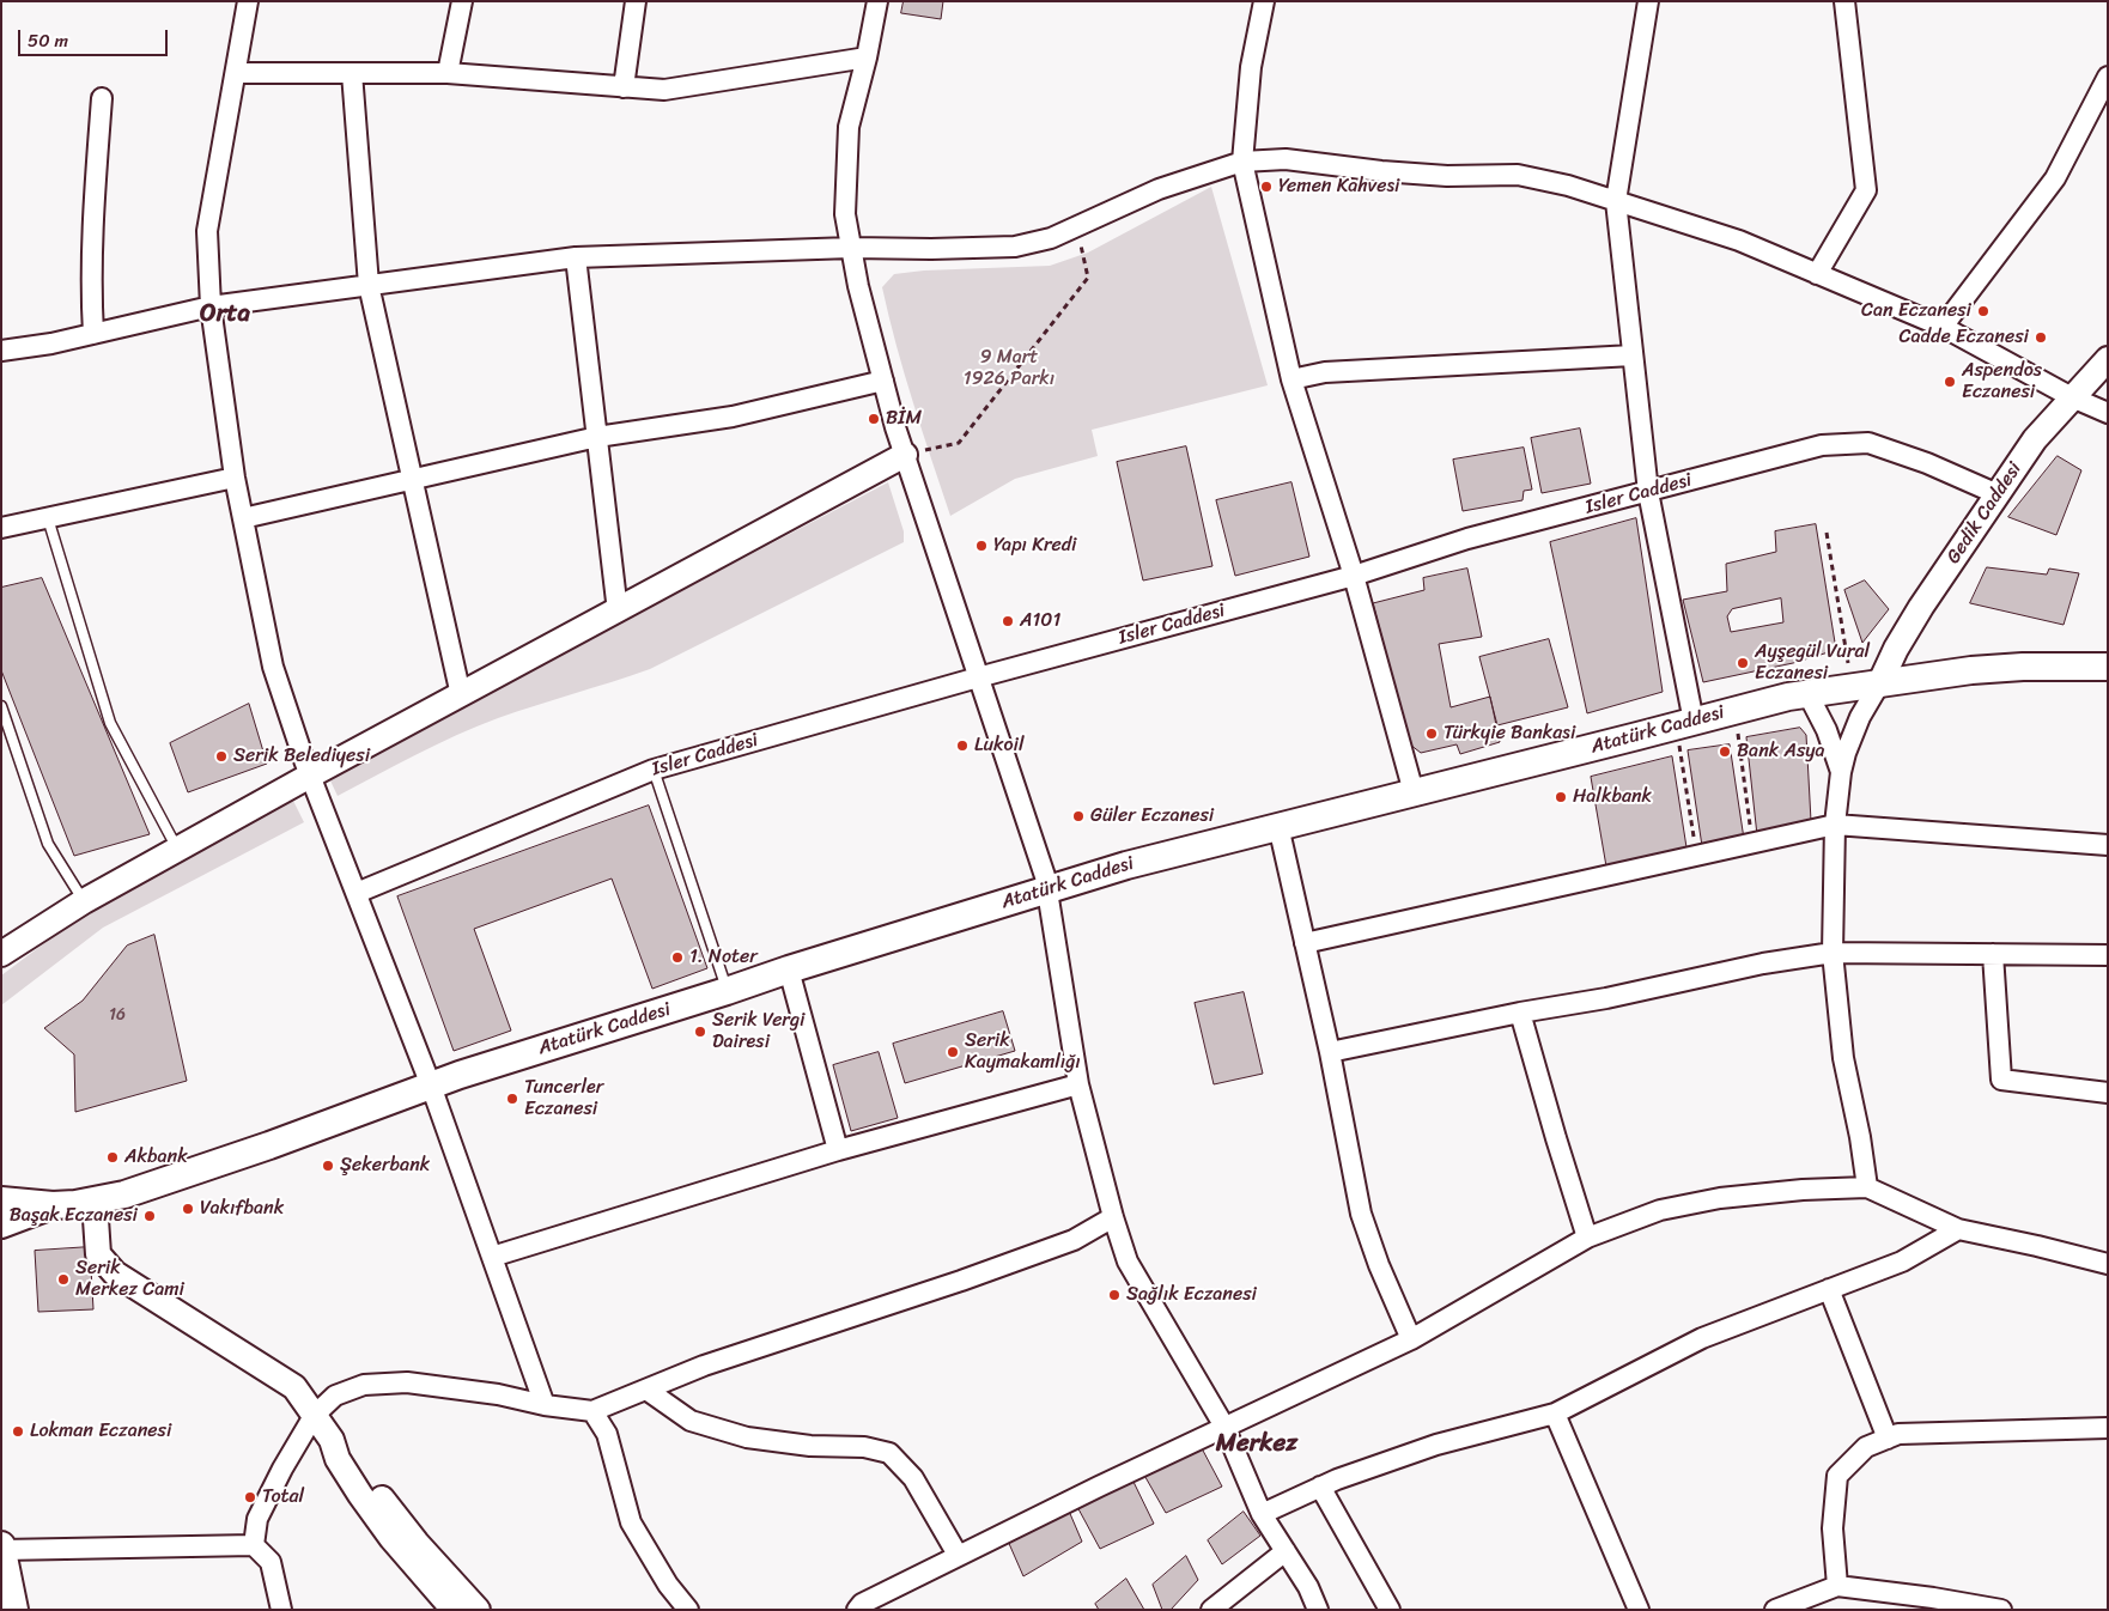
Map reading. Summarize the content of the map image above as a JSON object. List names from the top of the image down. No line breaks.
{"streets":{"main road":["Atatürk Caddesi"],"street":["Isler Caddesi","Gedik Caddesi"]},"crossings":[["Isler Caddesi","Gedik Caddesi"],["Gedik Caddesi","Atatürk Caddesi"]],"districts":["Orta","Merkez"],"parks":["9 Mart 1926 Parkı"],"places":["Yemen Kahvesi","Can Eczanesi","Cadde Eczanesi","Aspendos Eczanesi","BİM","Yapı Kredi","A101","Ayşegül Vural Eczanesi","Türkyie Bankasi","Lukoil","Bank Asya","Serik Belediyesi","Halkbank","Güler Eczanesi","1. Noter","Serik Vergi Dairesi","Serik Kaymakamlığı","Tuncerler Eczanesi","Akbank","Şekerbank","Vakıfbank","Başak Eczanesi","Serik Merkez Cami","Sağlık Eczanesi","Lokman Eczanesi","Total"],"house_numbers":["16"],"scale_bar":"50 m"}
